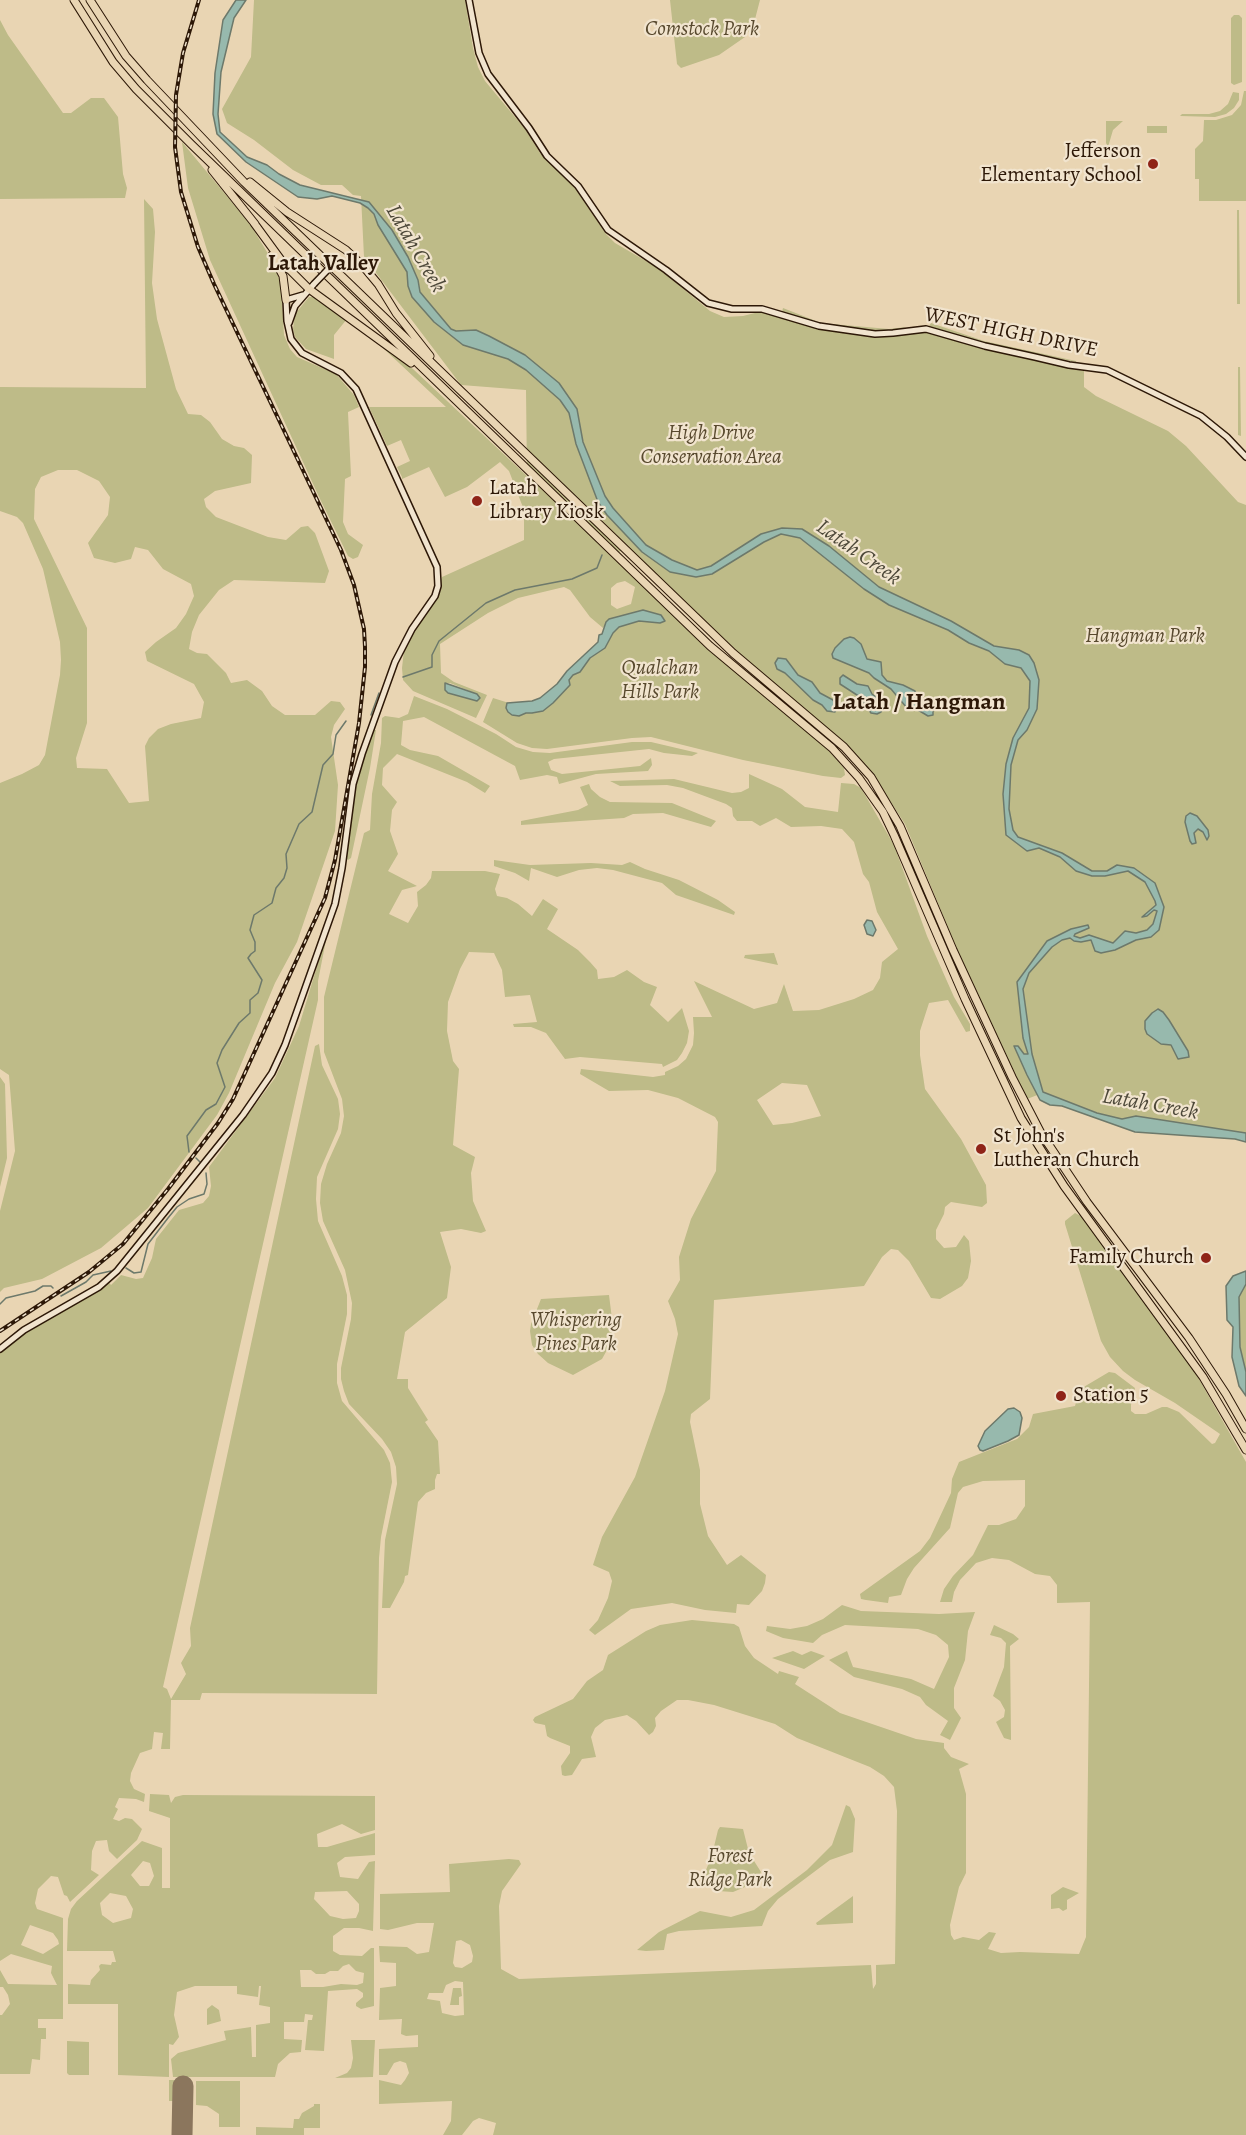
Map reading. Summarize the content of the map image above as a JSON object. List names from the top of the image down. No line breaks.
{"streets":{"main road":["WEST HIGH DRIVE"]},"districts":["Latah Valley","Latah / Hangman"],"water":["Latah Creek"],"parks":["Comstock Park","High Drive Conservation Area","Hangman Park","Qualchan Hills Park","Whispering Pines Park","Forest Ridge Park"],"places":["Jefferson Elementary School","Latah Library Kiosk","St John's Lutheran Church","Family Church","Station 5"]}
